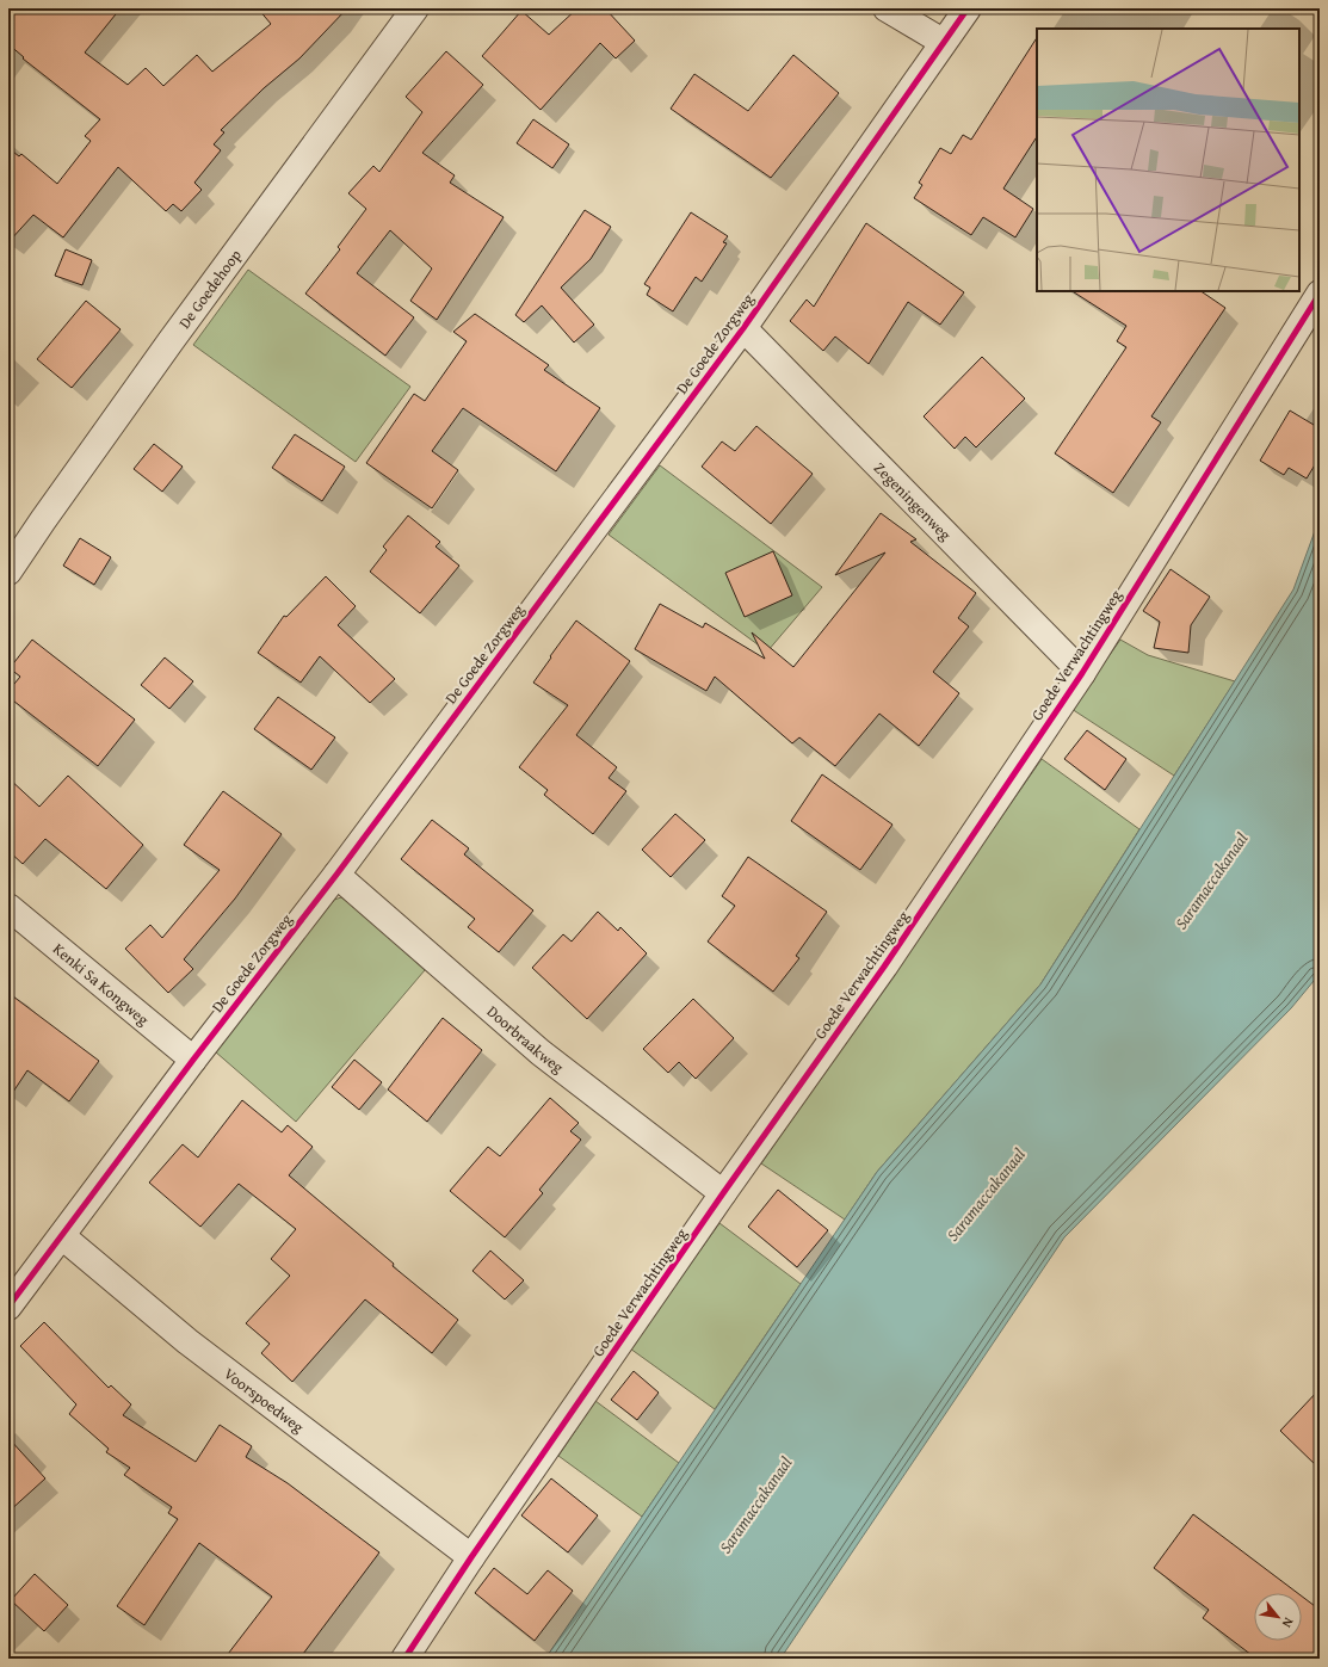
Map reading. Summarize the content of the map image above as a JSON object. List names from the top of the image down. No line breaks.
{"streets":{"street":["De Goedehoop","De Goede Zorgweg","Zegeningenweg","Goede Verwachtingweg","Kenki Sa Kongweg","Doorbraakweg","Voorspoedweg"]},"crossings":[["De Goede Zorgweg","Zegeningenweg"],["De Goede Zorgweg","Kenki Sa Kongweg"],["De Goede Zorgweg","Doorbraakweg"],["De Goede Zorgweg","Voorspoedweg"],["Zegeningenweg","Goede Verwachtingweg"],["Goede Verwachtingweg","Doorbraakweg"],["Goede Verwachtingweg","Voorspoedweg"]],"water":["Saramaccakanaal"],"north":"bottom right"}
